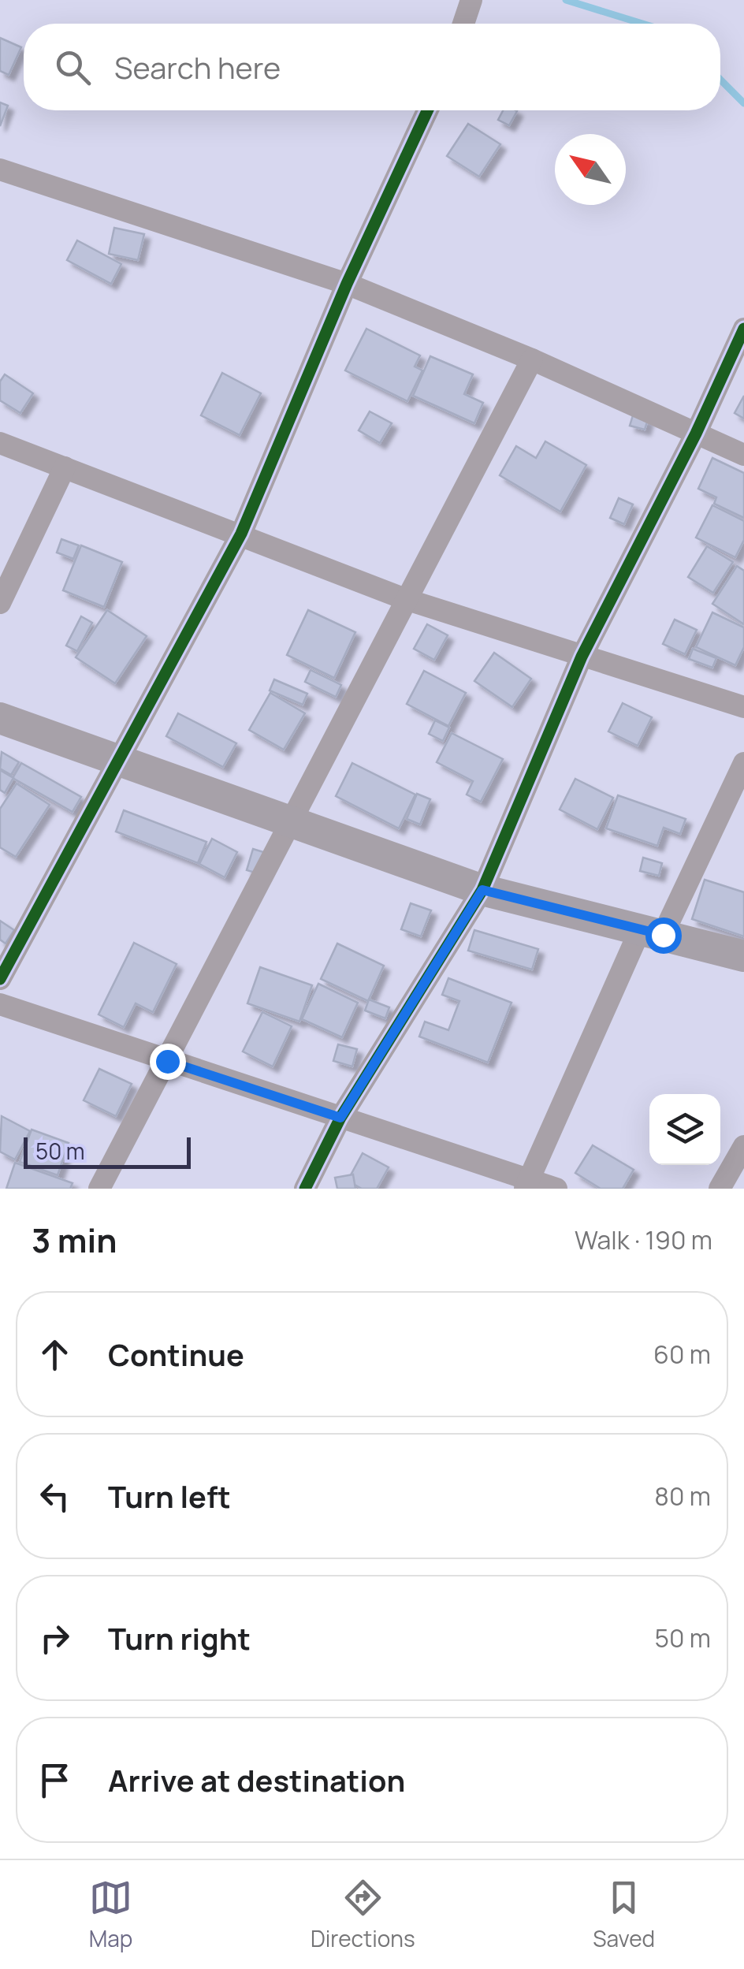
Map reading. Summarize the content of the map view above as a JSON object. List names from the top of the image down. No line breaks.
{"scale_bar":"50 m","north":"top left","page":{"search":"Search here","scale":"50 m","heading":["3 min","Walk · 190 m"],"list":[["Continue","60 m"],["Turn left","80 m"],["Turn right","50 m"],"Arrive at destination"],"nav":["Map","Directions","Saved"]}}
